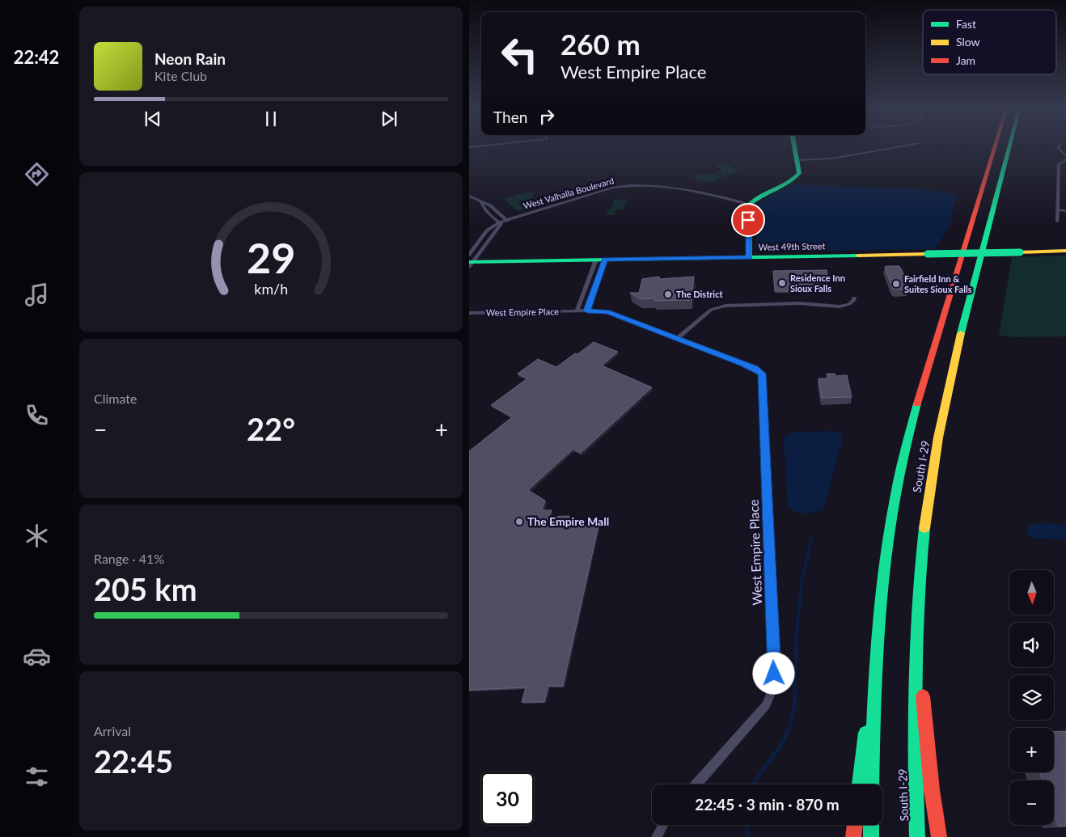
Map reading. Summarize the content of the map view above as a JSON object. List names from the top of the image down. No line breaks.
{"streets":{"main road":["West 49th Street","South I-29"],"street":["West Valhalla Boulevard","West Empire Place"]},"crossings":[["West Valhalla Boulevard","West 49th Street"]],"places":["Residence Inn Sioux Falls","Fairfield Inn & Suites Sioux Falls","The District","The Empire Mall"],"legend":["Fast","Slow","Jam"],"north":"bottom","page":{"tabs":"22:42","turn":["260 m","West Empire Place"],"song":["Neon Rain","Kite Club"],"then":"Then","tile":["Climate",["Range · 41%","205 km"],["Arrival","22:45"]],"heat":["−","22°","+"],"map_buttons":["+","−"],"limit":"30","trip":"22:45 · 3 min · 870 m","gauge":["29","km/h"]}}
